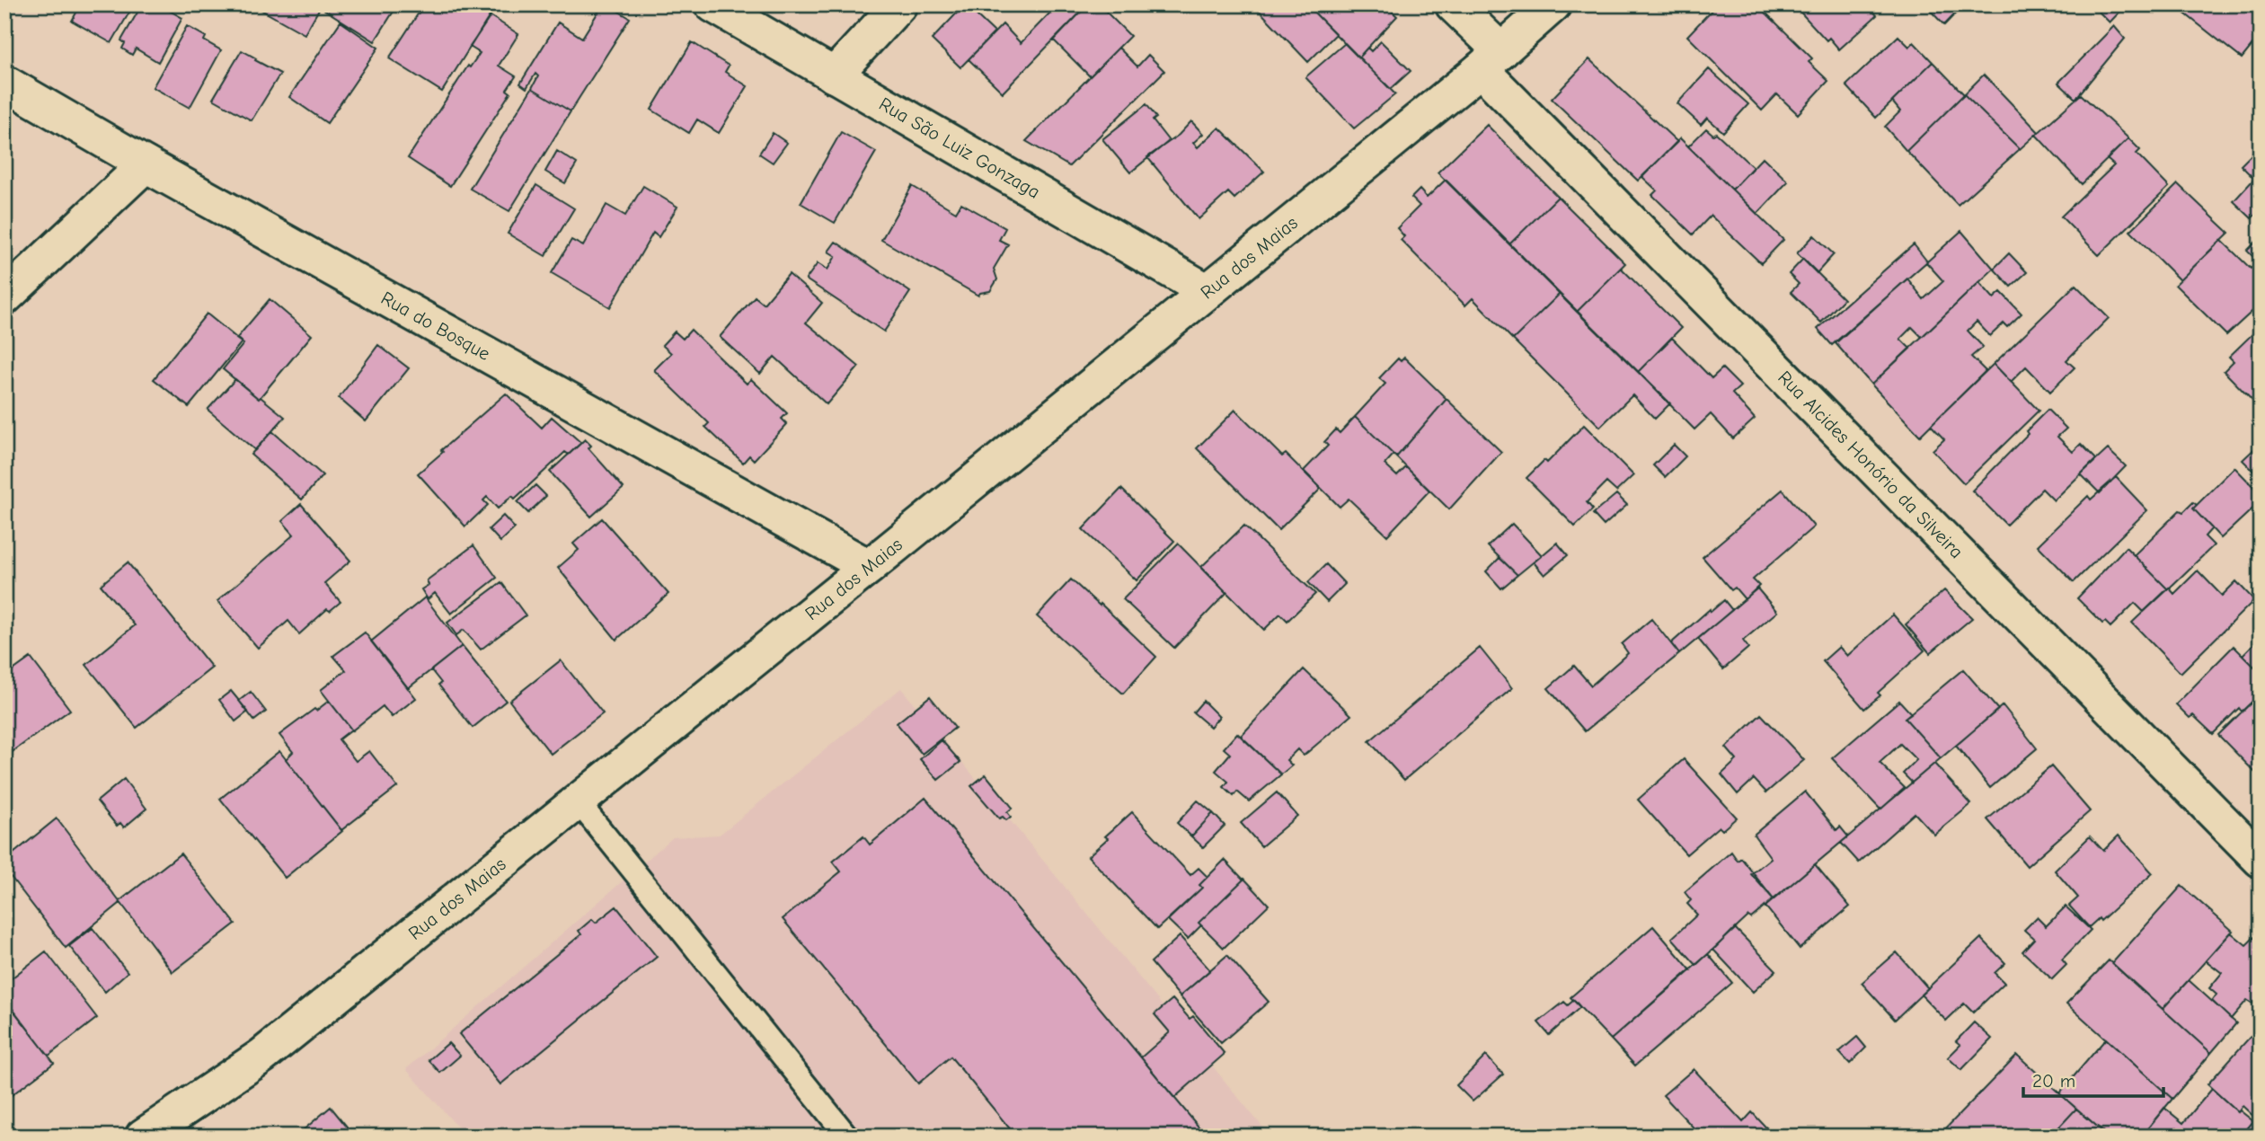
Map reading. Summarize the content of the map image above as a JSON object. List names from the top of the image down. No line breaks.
{"streets":{"street":["Rua São Luiz Gonzaga","Rua dos Maias","Rua do Bosque","Rua Alcides Honório da Silveira"]},"crossings":[["Rua São Luiz Gonzaga","Rua dos Maias"],["Rua dos Maias","Rua do Bosque"],["Rua dos Maias","Rua Alcides Honório da Silveira"]],"scale_bar":"20 m"}
